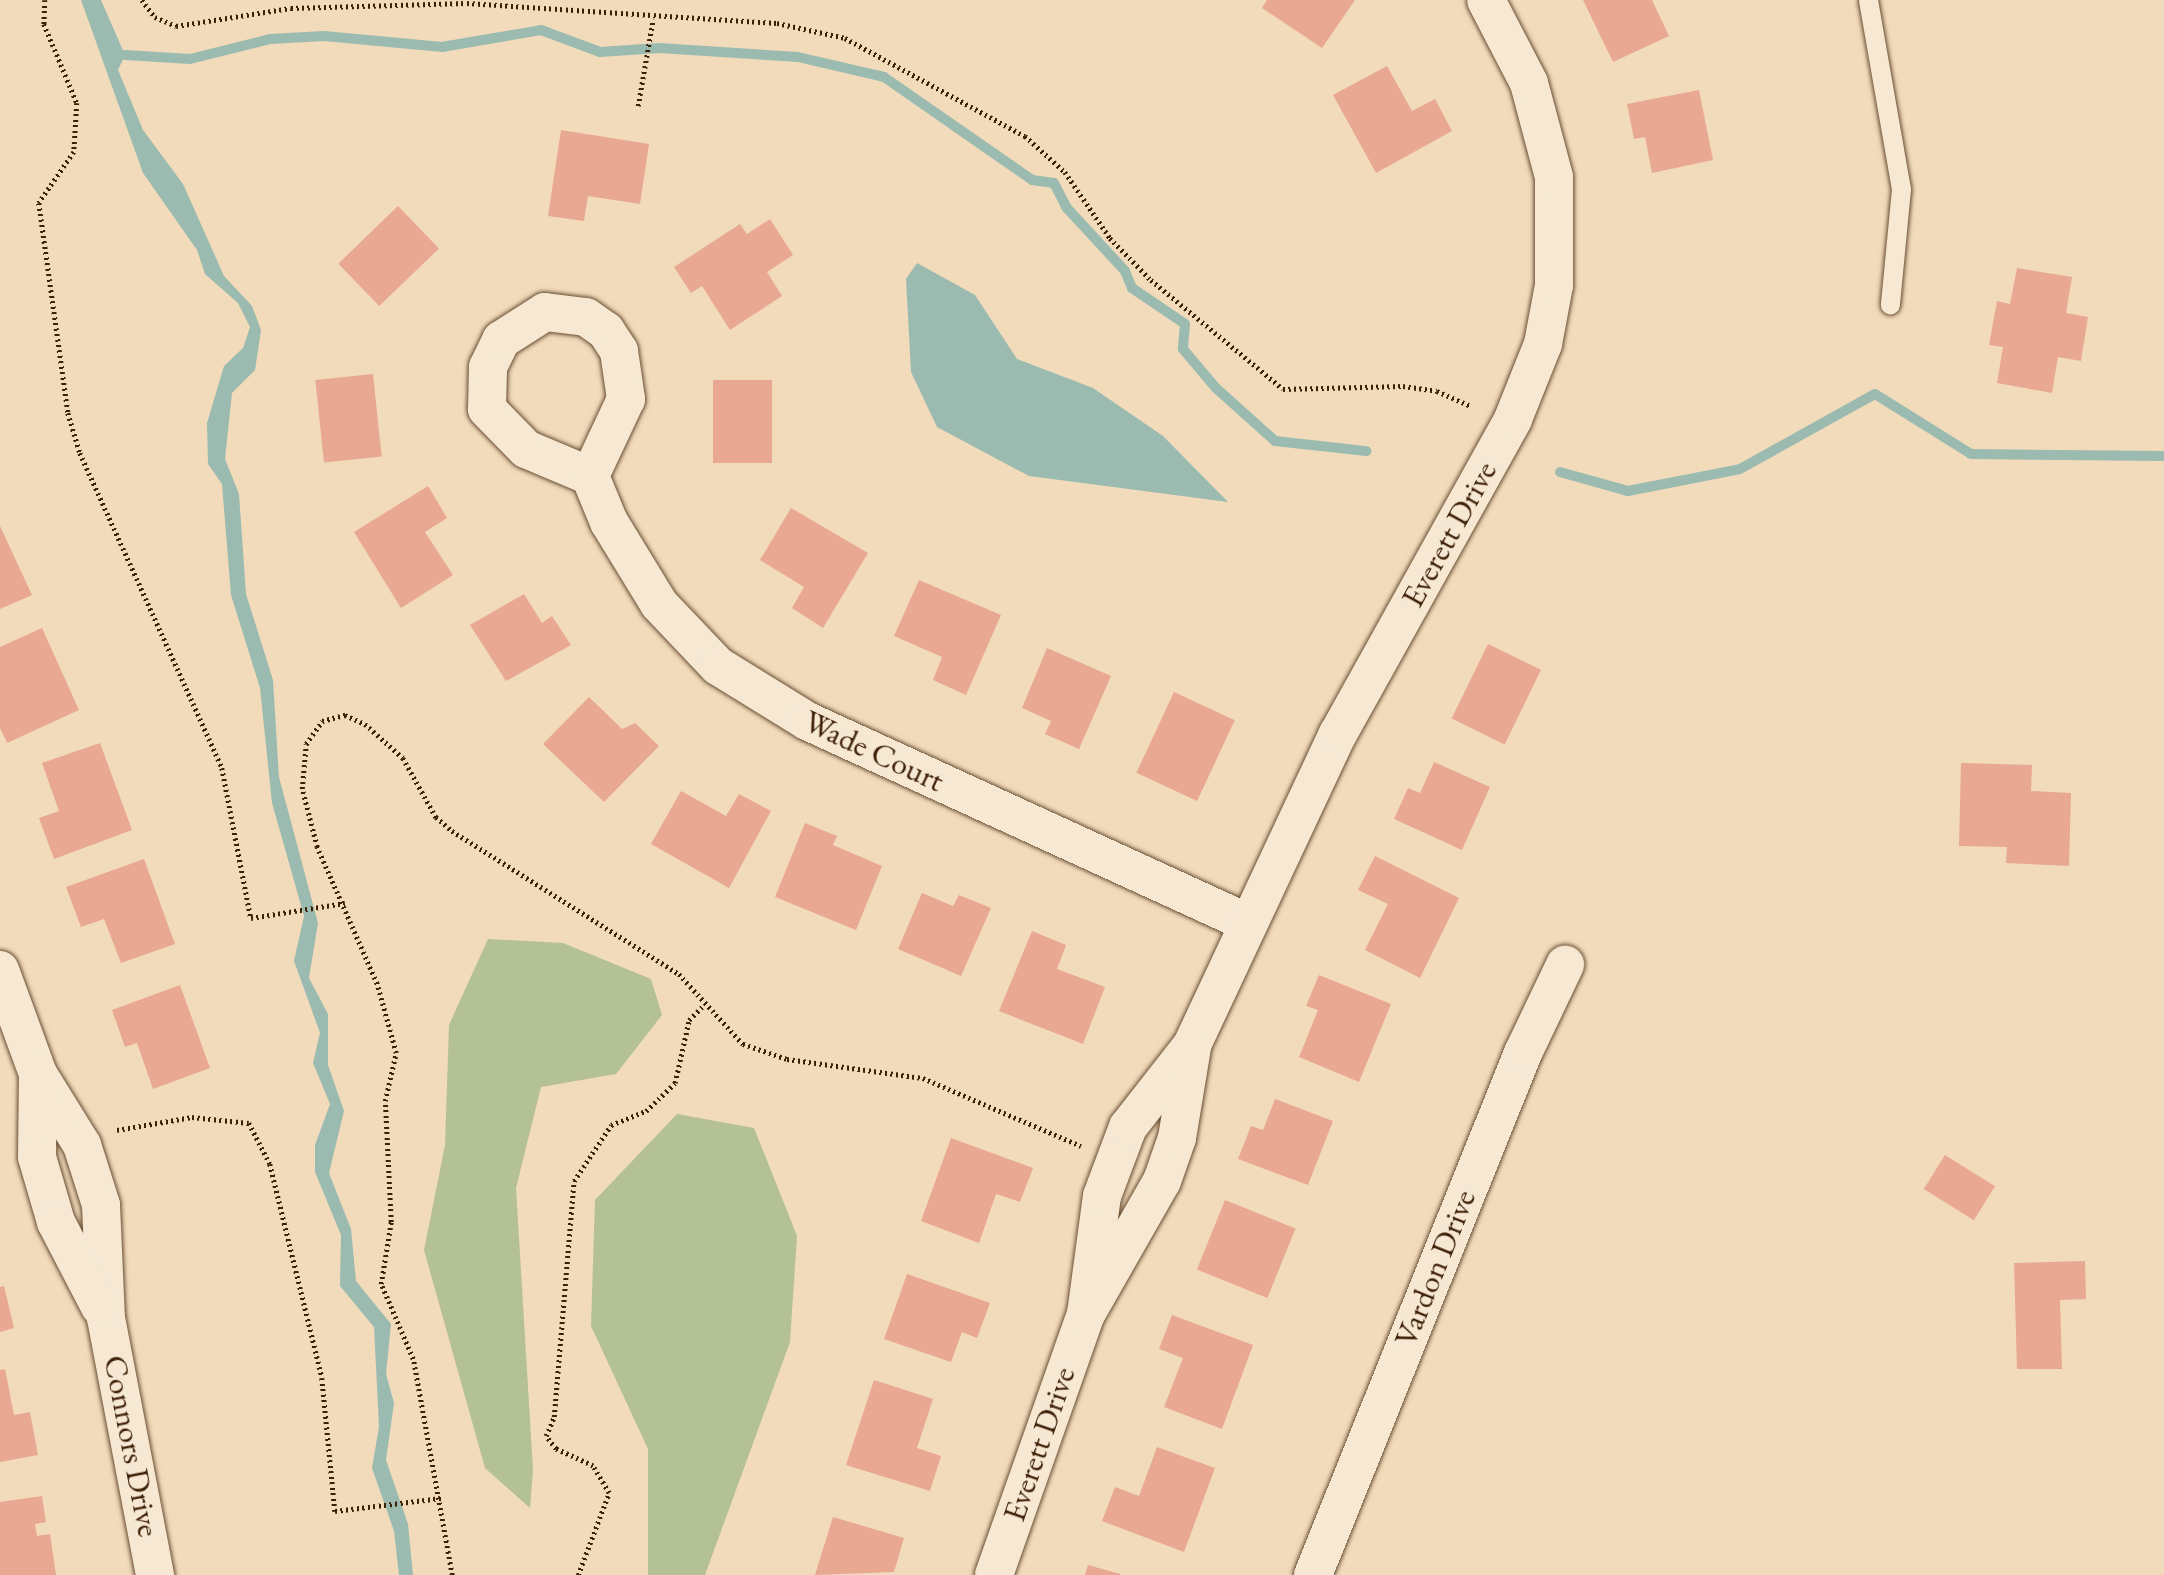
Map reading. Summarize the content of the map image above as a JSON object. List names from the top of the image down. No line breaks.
{"streets":{"street":["Everett Drive","Wade Court","Vardon Drive","Connors Drive"]},"crossings":[["Everett Drive","Wade Court"]]}
